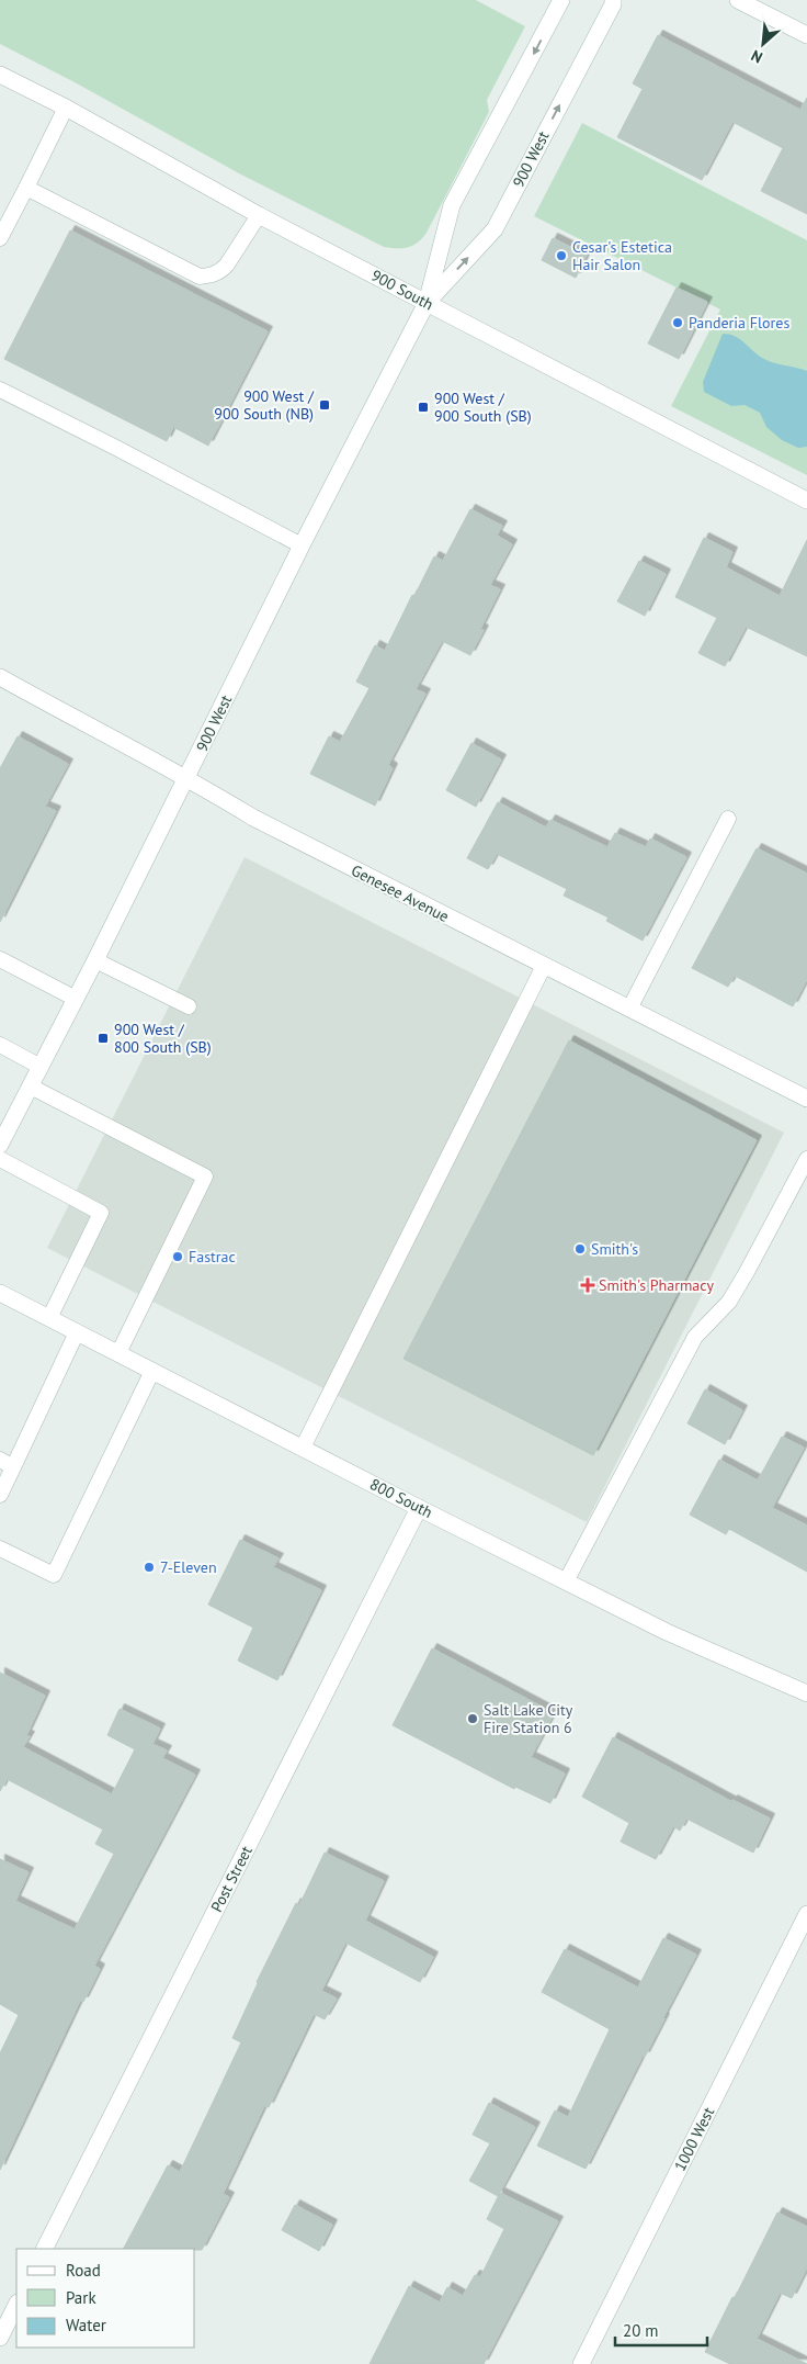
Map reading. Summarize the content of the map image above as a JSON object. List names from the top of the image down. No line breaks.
{"streets":{"street":["900 West","900 South","Genesee Avenue","800 South","Post Street","1000 West"]},"crossings":[["900 West","900 South"],["900 West","Genesee Avenue"],["800 South","Post Street"]],"places":{"other":["Cesar's Estetica Hair Salon","Panderia Flores","Smith's","Fastrac","7-Eleven","Salt Lake City Fire Station 6"],"transit":["900 West / 900 South (NB)","900 West / 900 South (SB)","900 West / 800 South (SB)"],"health":["Smith's Pharmacy"]},"legend":["Road","Park","Water"],"scale_bar":"20 m","north":"bottom left"}
